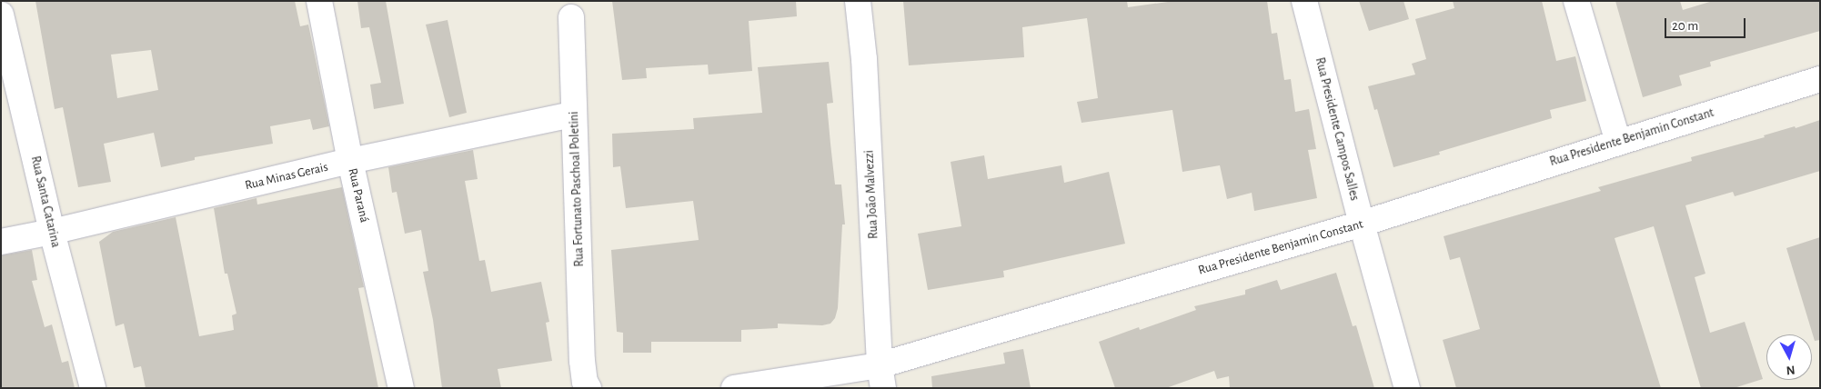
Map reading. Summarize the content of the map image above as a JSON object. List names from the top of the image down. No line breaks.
{"streets":{"street":["Rua Presidente Campos Salles","Rua Presidente Benjamin Constant","Rua Minas Gerais","Rua Fortunato Paschoal Poletini","Rua João Malvezzi","Rua Paraná","Rua Santa Catarina"]},"crossings":[["Rua Presidente Campos Salles","Rua Presidente Benjamin Constant"],["Rua Presidente Benjamin Constant","Rua João Malvezzi"],["Rua Minas Gerais","Rua Fortunato Paschoal Poletini"],["Rua Minas Gerais","Rua Paraná"],["Rua Minas Gerais","Rua Santa Catarina"]],"scale_bar":"20 m","north":"bottom"}
